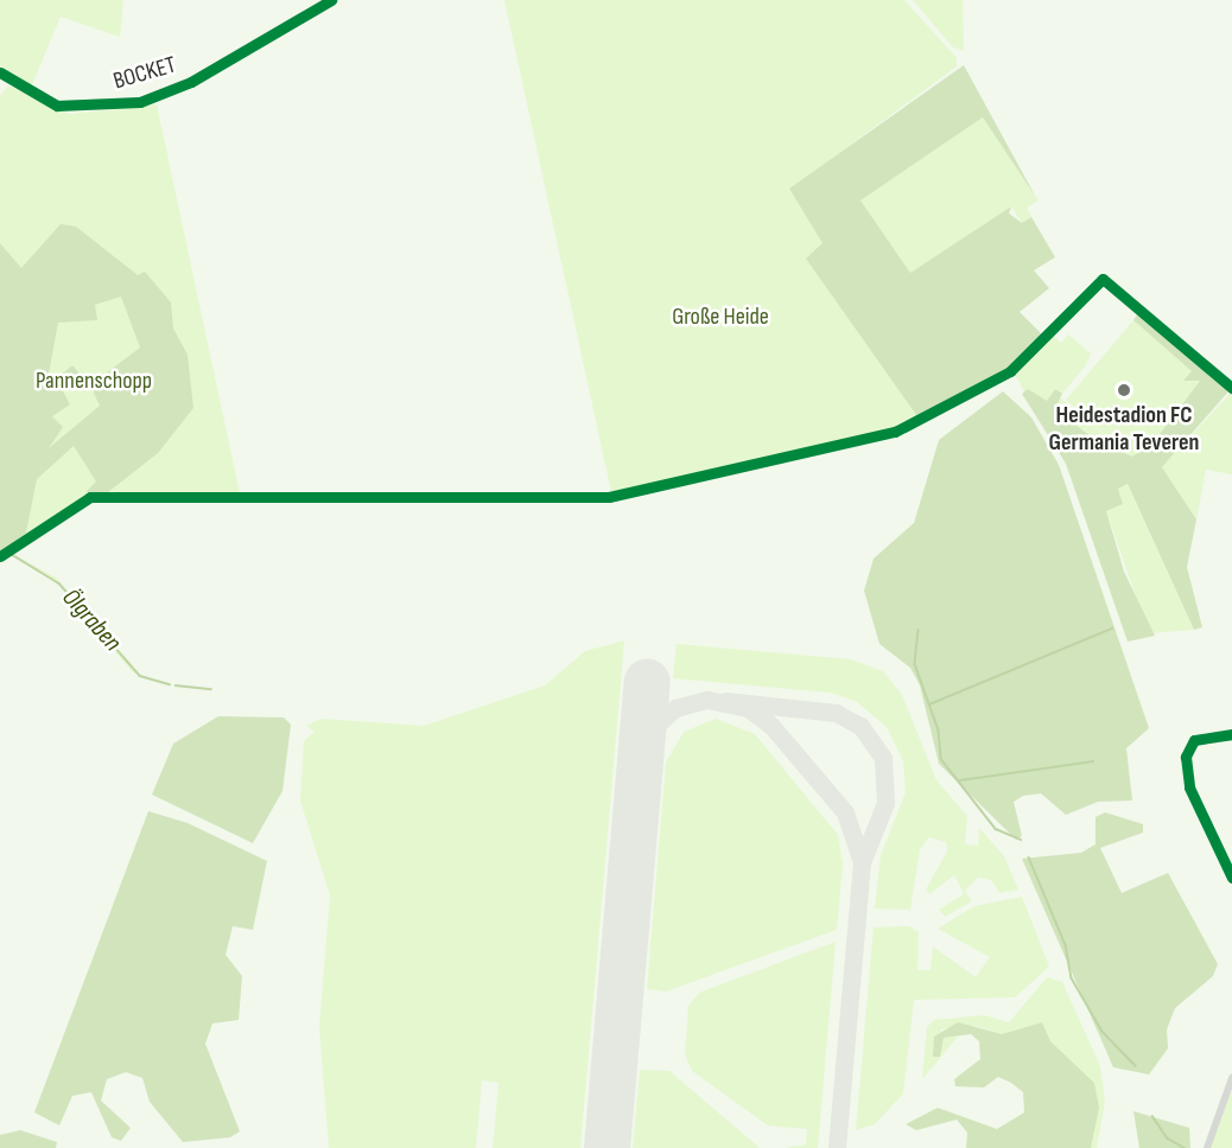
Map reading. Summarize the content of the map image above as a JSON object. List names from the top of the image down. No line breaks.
{"streets":{"street":["BOCKET"]},"water":["Ölgraben"],"parks":["Große Heide","Pannenschopp"],"places":["Heidestadion FC Germania Teveren"]}
